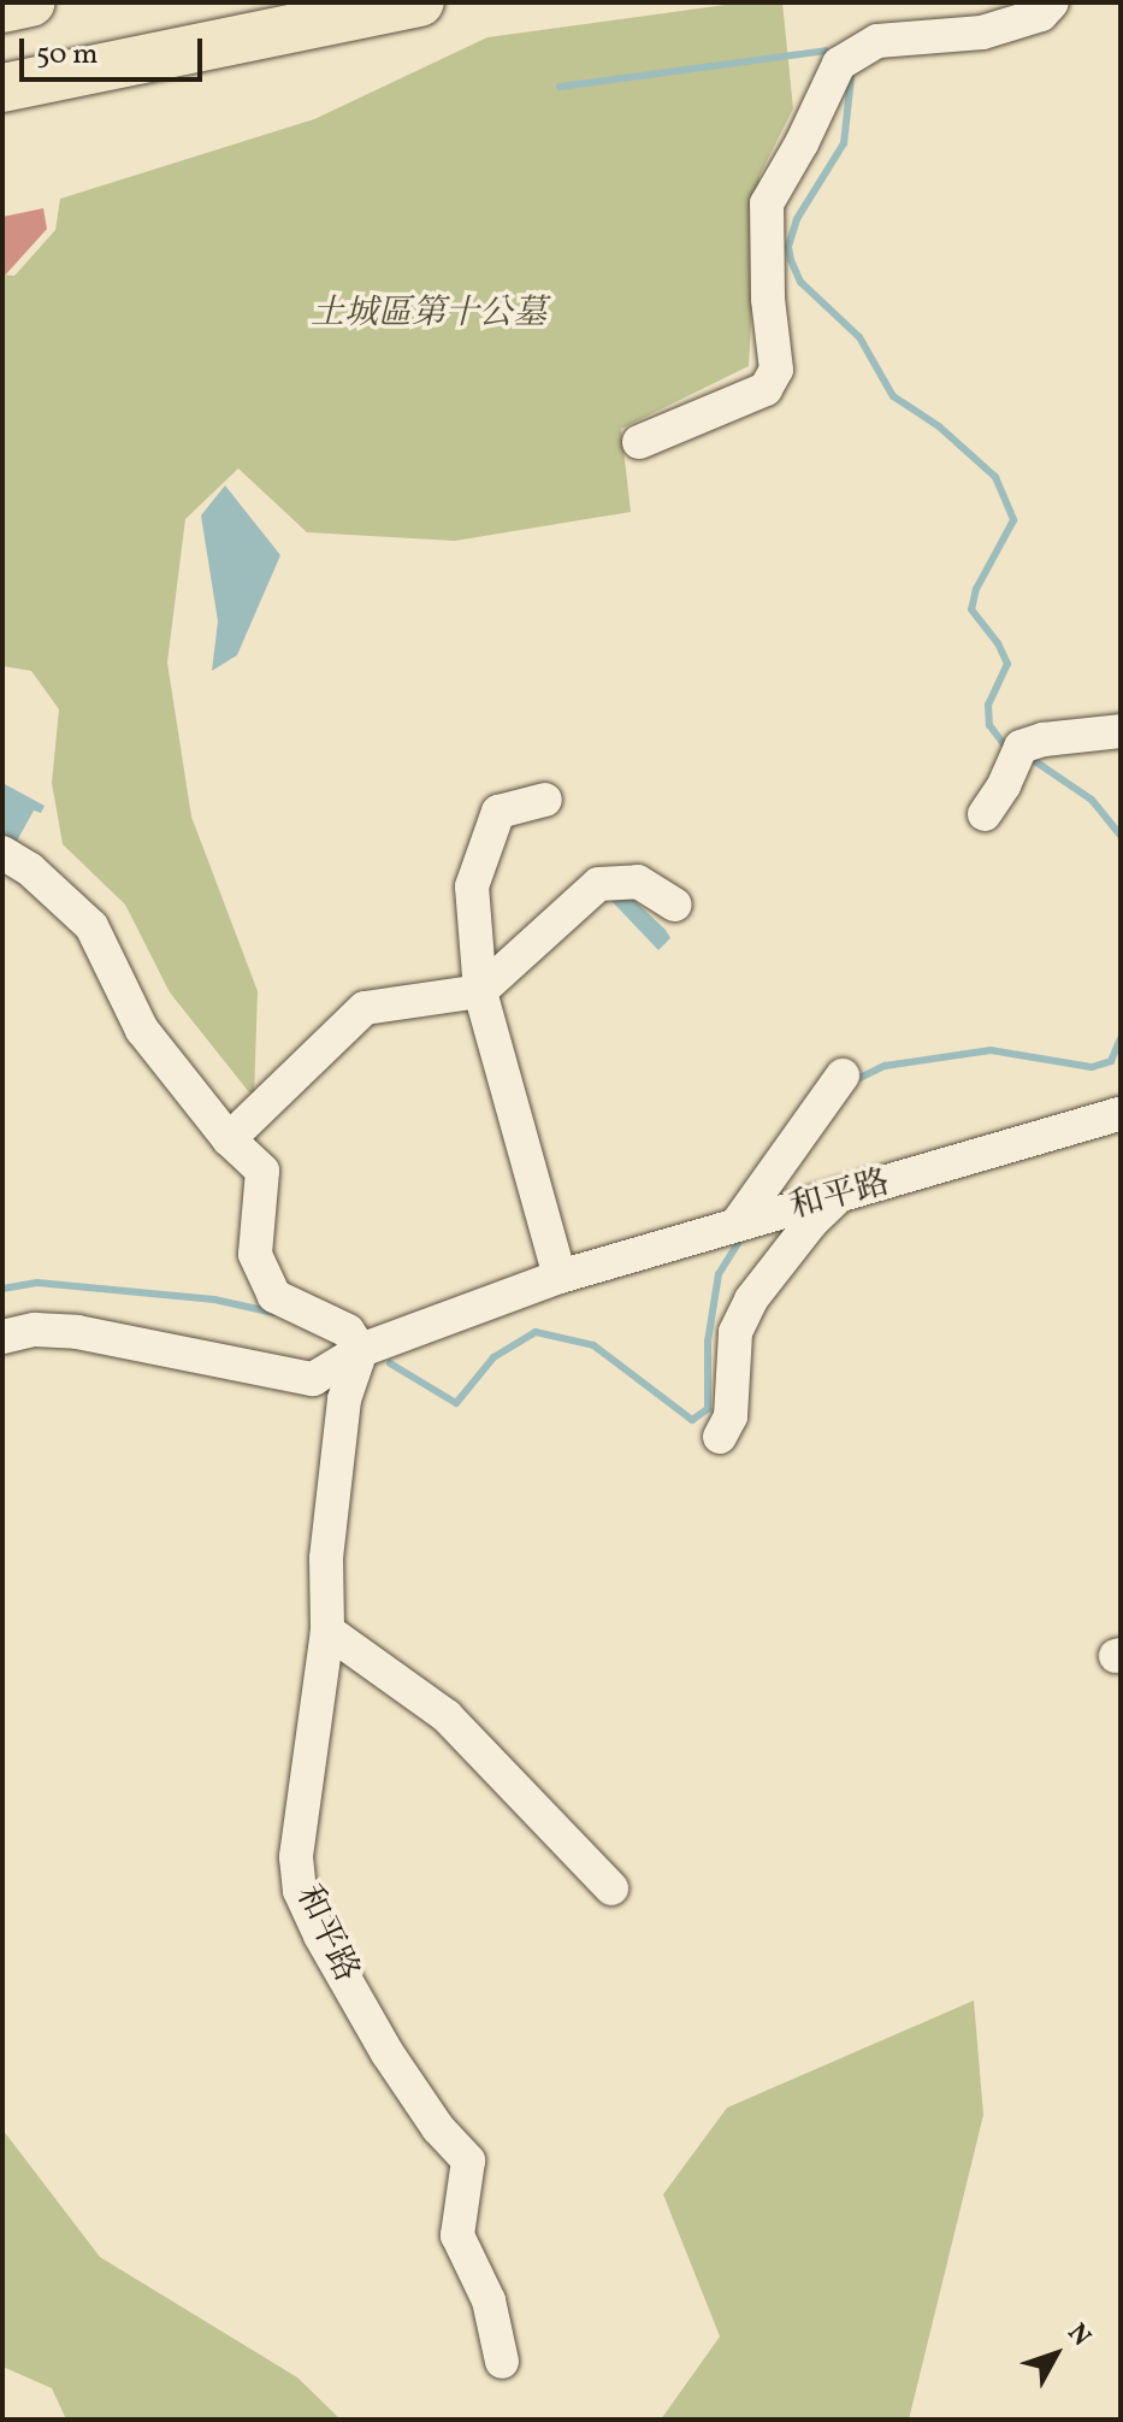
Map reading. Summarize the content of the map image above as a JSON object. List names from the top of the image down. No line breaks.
{"streets":{"street":["和平路"]},"parks":["土城區第十公墓"],"scale_bar":"50 m","north":"top right"}
